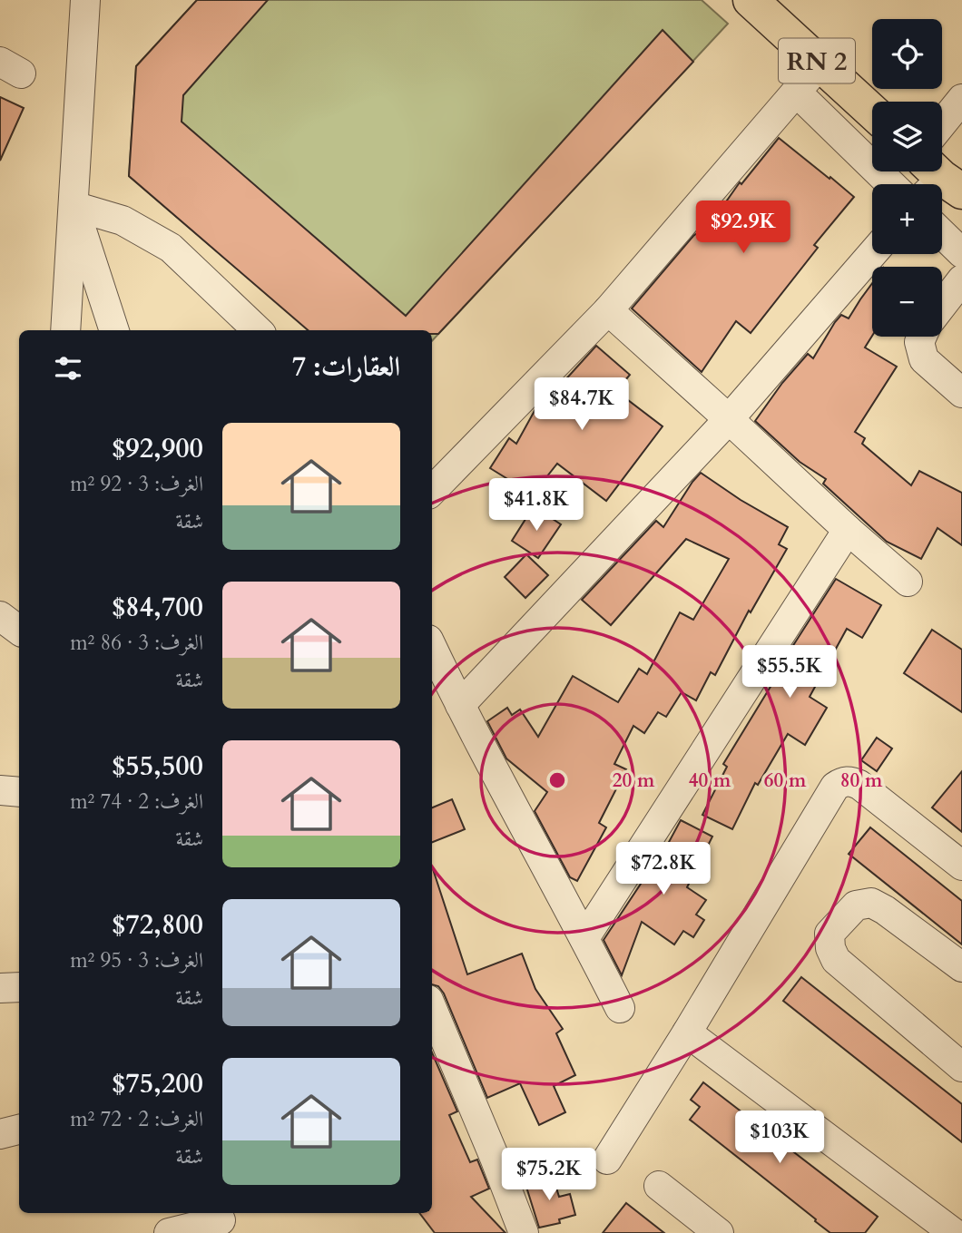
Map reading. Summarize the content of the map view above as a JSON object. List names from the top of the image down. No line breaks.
{"streets":{"highway":["RN 2"]},"page":{"map_buttons":["+","−"],"price":["$92.9K","$84.7K","$41.8K","$55.5K","$72.8K","$103K","$75.2K"],"heading":"العقارات: 7","list":[{"name":"$92,900","note":"الغرف: 3 · 92 m² · شقة"},{"name":"$84,700","note":"الغرف: 3 · 86 m² · شقة"},{"name":"$55,500","note":"الغرف: 2 · 74 m² · شقة"},{"name":"$72,800","note":"الغرف: 3 · 95 m² · شقة"},{"name":"$75,200","note":"الغرف: 2 · 72 m² · شقة"}]},"rings":["20 m","40 m","60 m","80 m"]}
